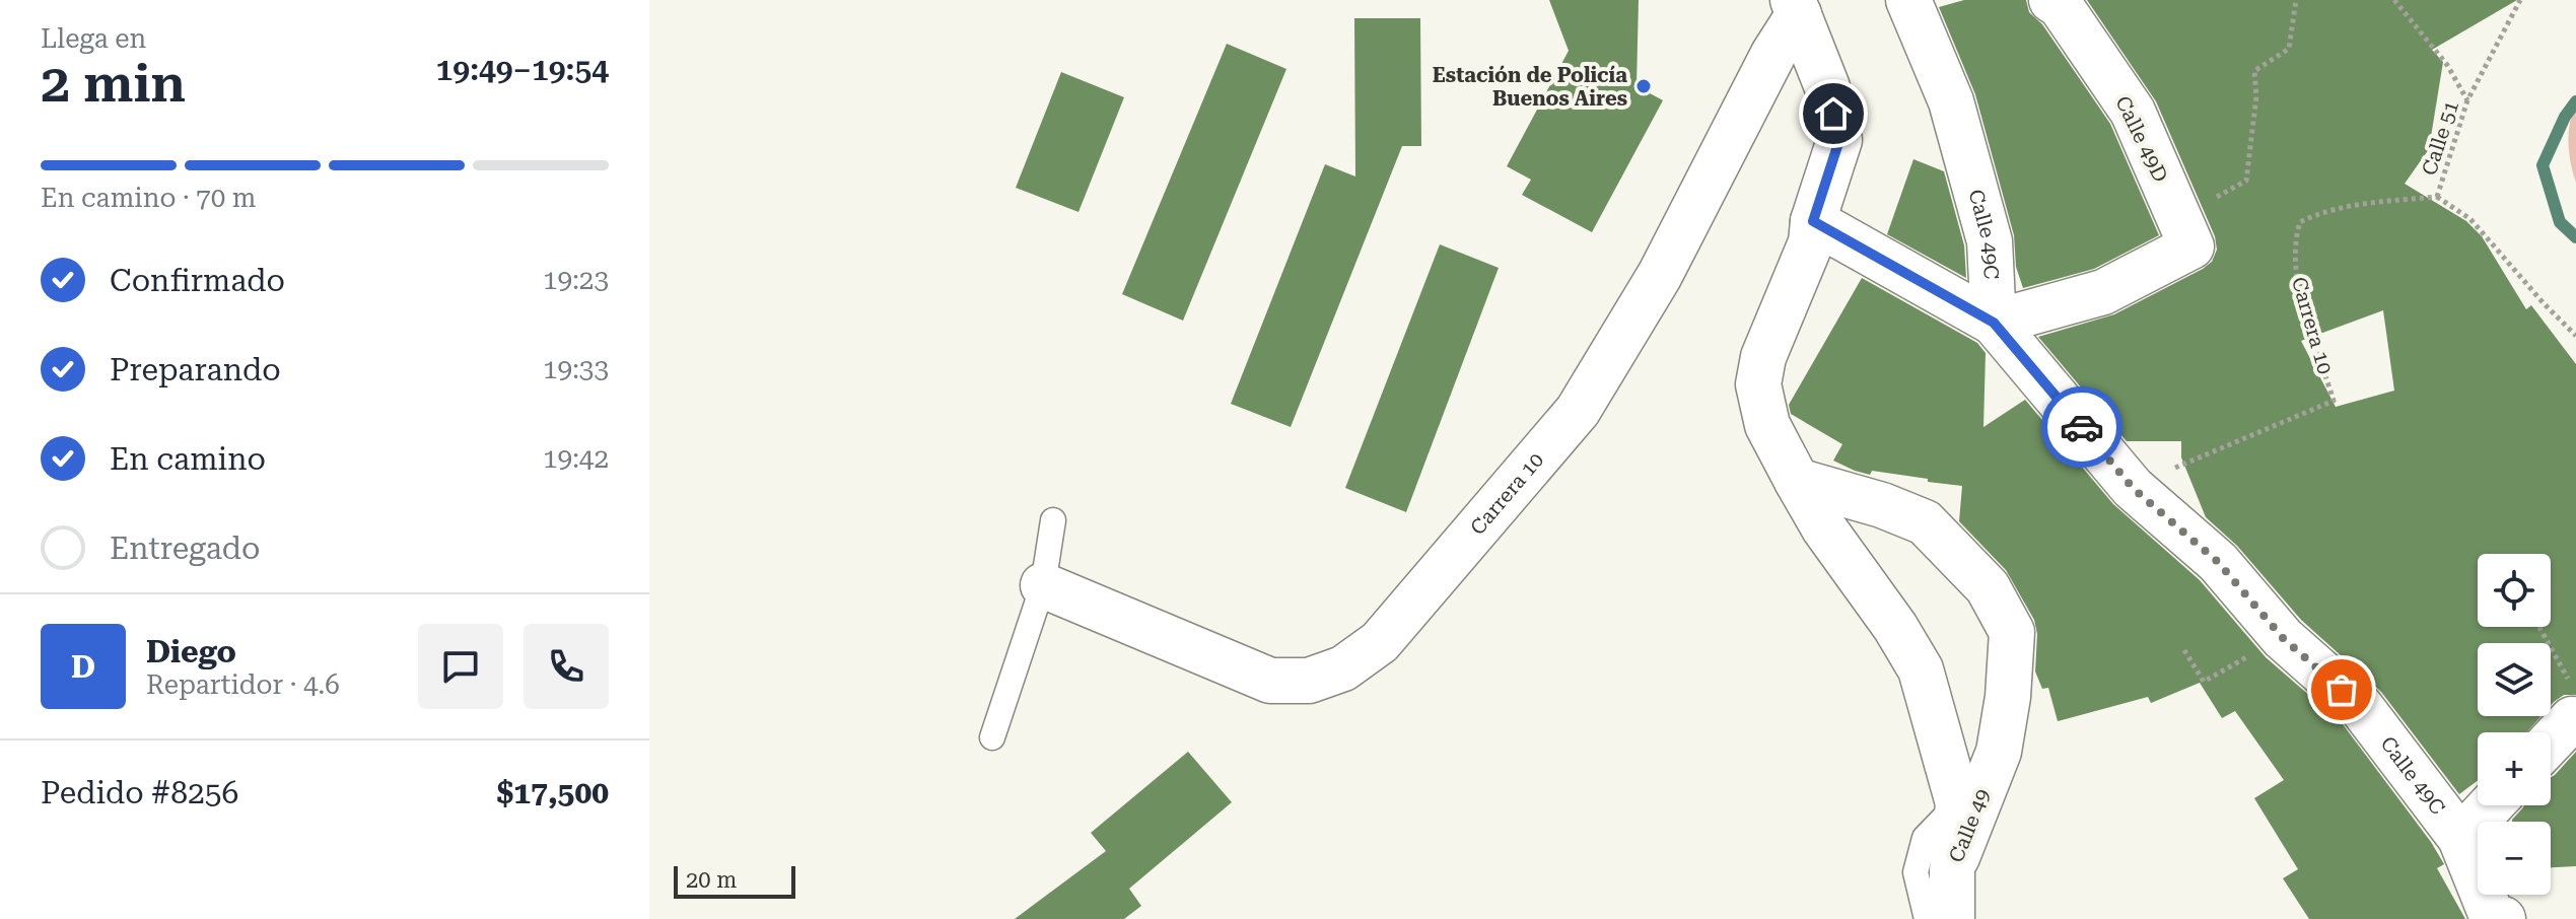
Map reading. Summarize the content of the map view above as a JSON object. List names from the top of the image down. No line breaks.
{"streets":{"street":["Calle 49D","Calle 49C","Carrera 10","Calle 49"],"path":["Calle 51"]},"crossings":[["Calle 51","Carrera 10"],["Calle 49C","Carrera 10"],["Carrera 10","Calle 49"]],"places":["Estación de Policía Buenos Aires"],"scale_bar":"20 m","page":{"heading":["2 min","Llega en","19:49–19:54"],"panel":["Diego","Repartidor · 4.6","Pedido #8256","$17,500"],"bar":"En camino · 70 m","list":[["Confirmado","19:23"],["Preparando","19:33"],["En camino","19:42"],"Entregado"],"map_buttons":["+","−"],"round":"D","scale":"20 m"}}
